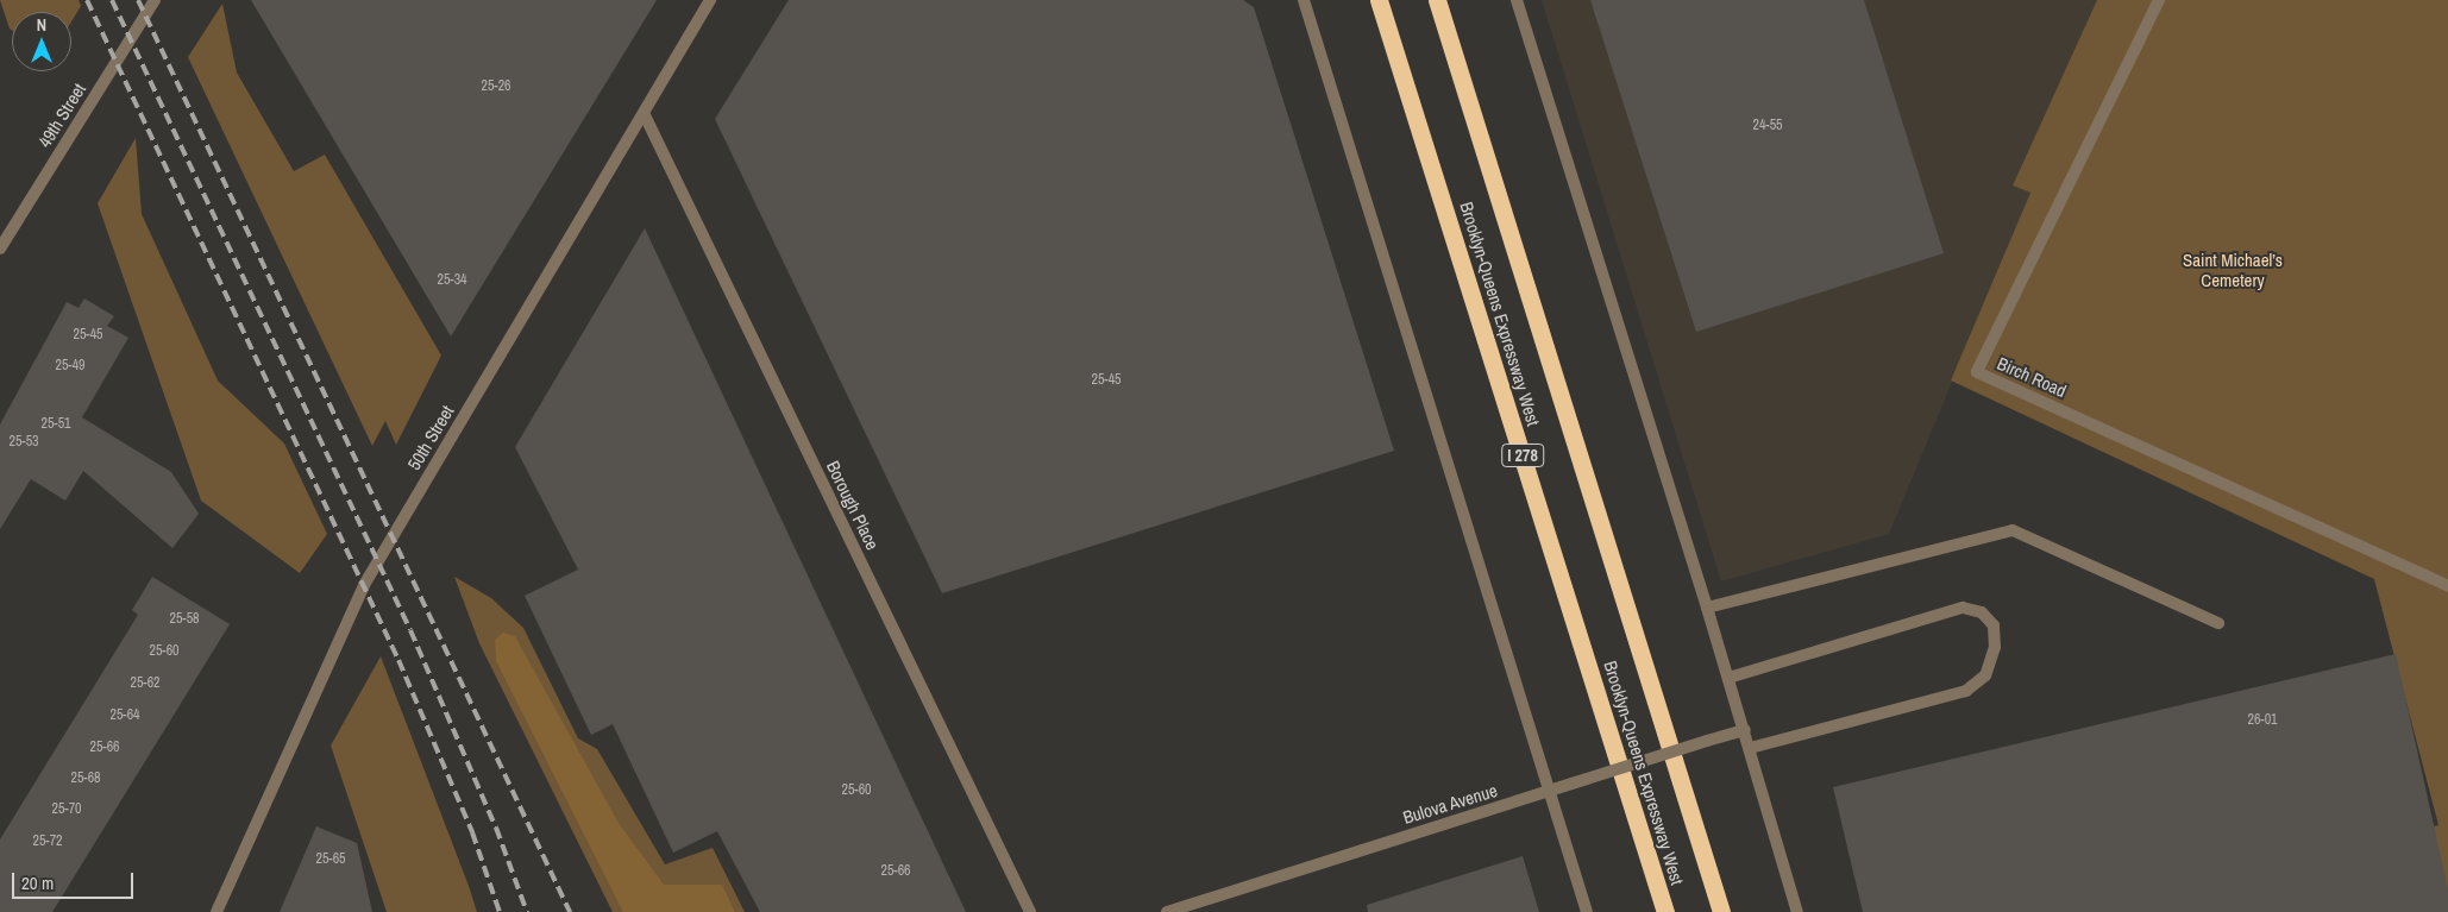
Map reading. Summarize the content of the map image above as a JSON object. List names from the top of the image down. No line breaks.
{"streets":{"highway":["Brooklyn-Queens Expressway West","I 278"],"street":["49th Street","Birch Road","50th Street","Borough Place","Bulova Avenue"]},"crossings":[["50th Street","Borough Place"]],"parks":["Saint Michael’s Cemetery"],"house_numbers":["25-26","24-55","25-34","25-45","25-49","25-45","25-51","25-53","25-58","25-60","25-62","25-64","26-01","25-66","25-68","25-60","25-70","25-72","25-65","25-66"],"scale_bar":"20 m","north":"top"}
